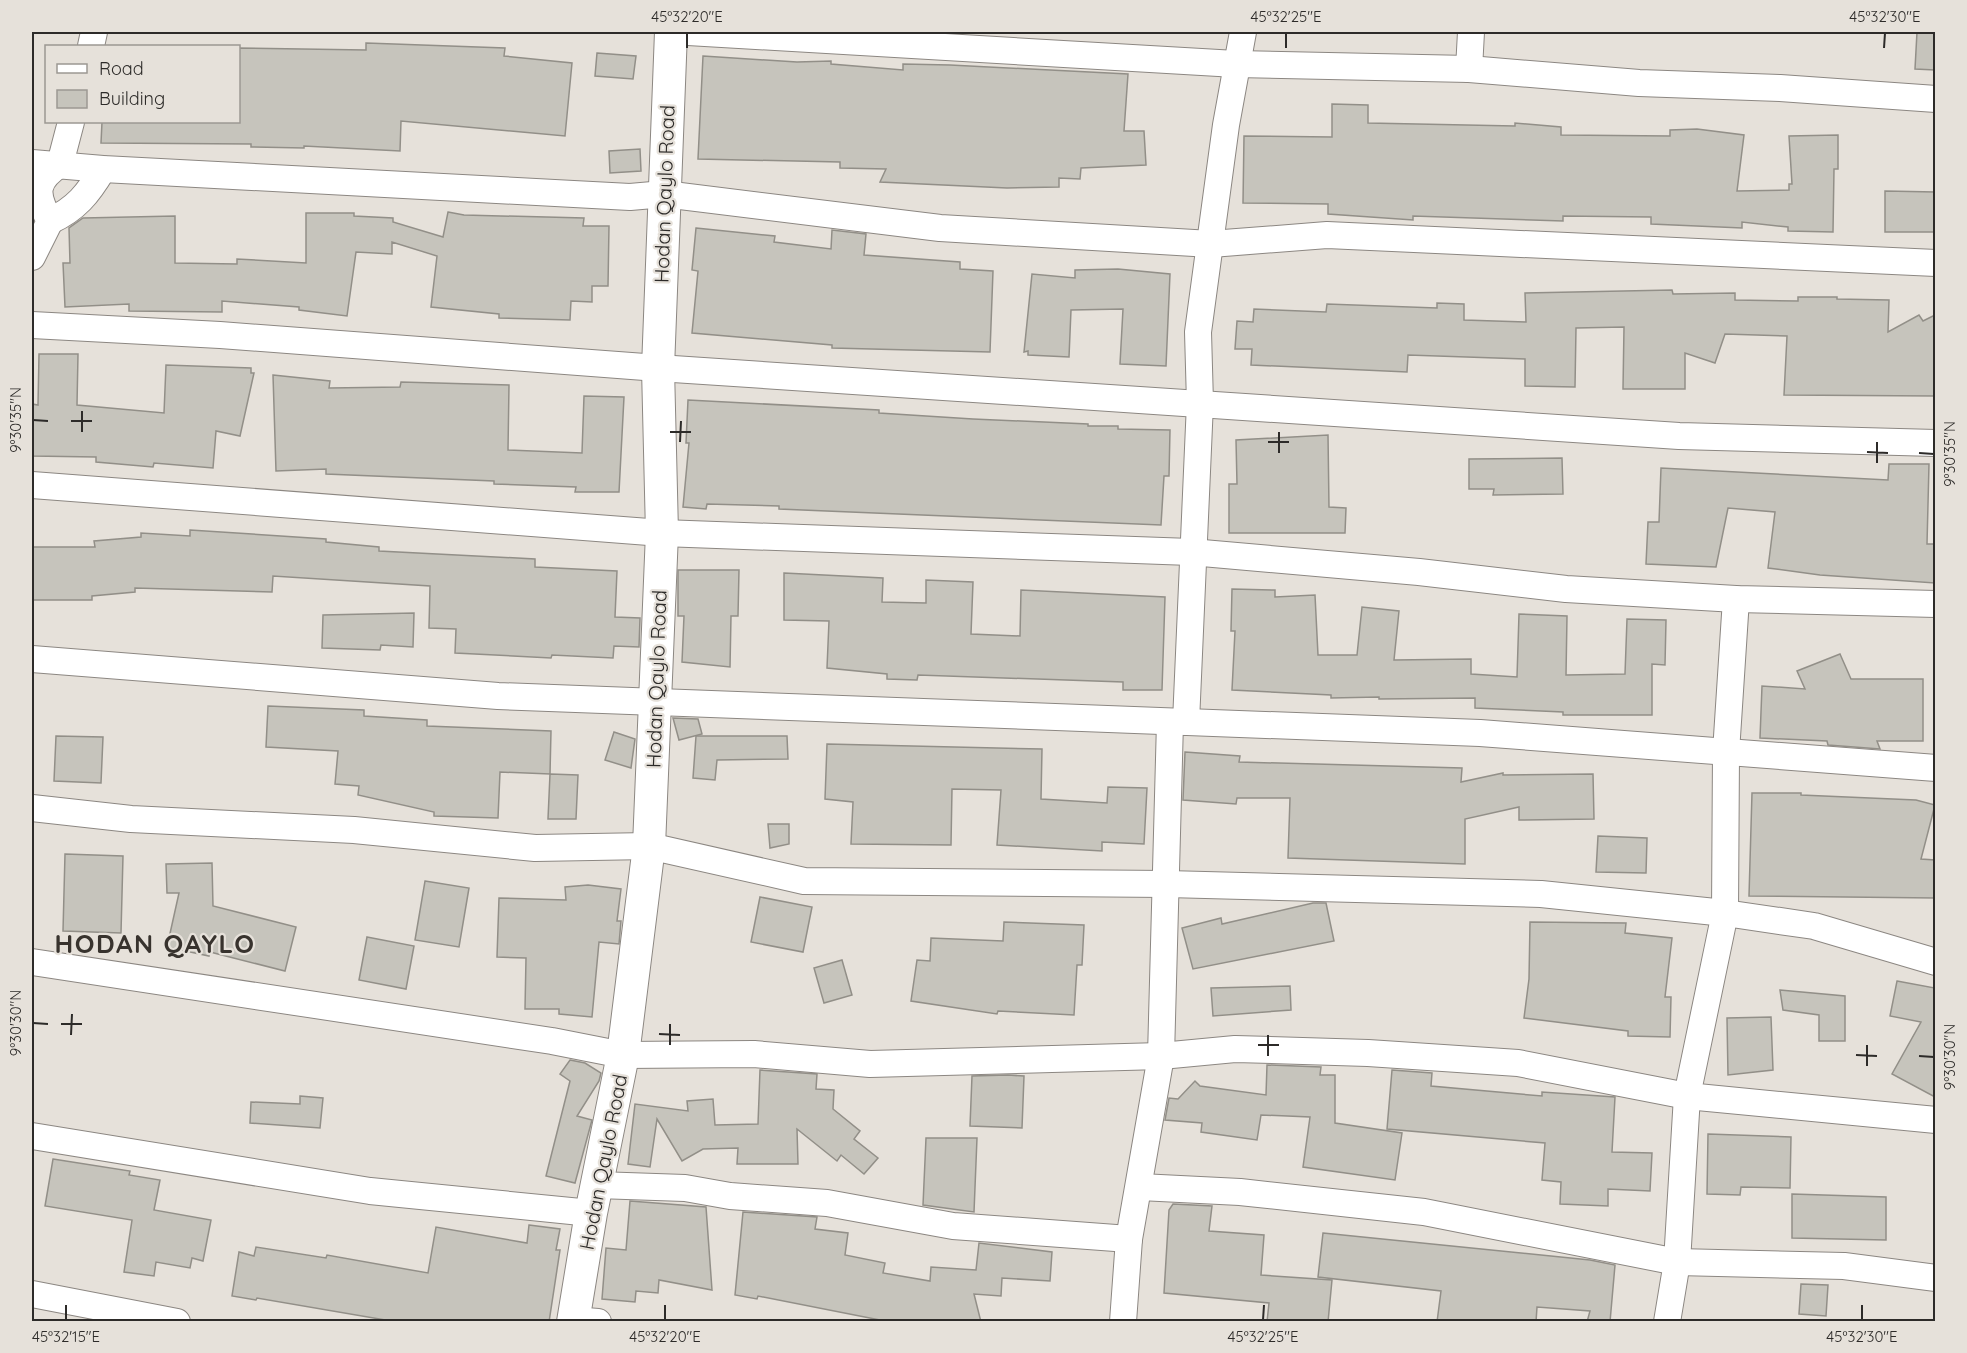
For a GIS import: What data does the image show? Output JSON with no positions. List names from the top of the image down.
{
  "streets": {
    "street": ["Hodan Qaylo Road"]
  },
  "districts": ["HODAN QAYLO"],
  "legend": ["Road", "Building"],
  "coordinates": [
    "45°32'20\"E",
    "45°32'25\"E",
    "45°32'30\"E",
    "9°30'35\"N",
    "9°30'30\"N",
    "45°32'15\"E"
  ]
}
